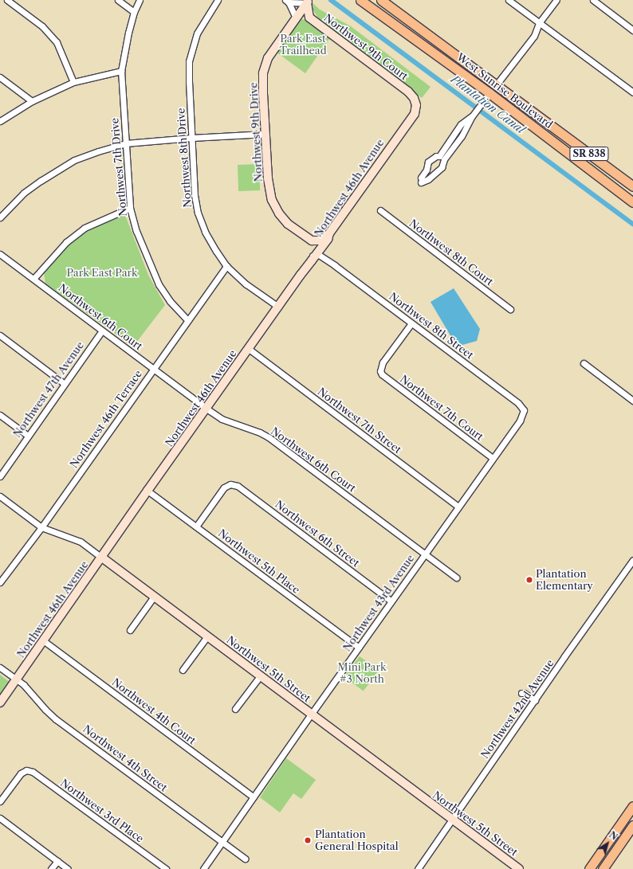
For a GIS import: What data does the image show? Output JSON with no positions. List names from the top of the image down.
{
  "streets": {
    "main road": ["West Sunrise Boulevard", "SR 838"],
    "street": [
      "Northwest 9th Court",
      "Northwest 9th Drive",
      "Northwest 8th Drive",
      "Northwest 7th Drive",
      "Northwest 46th Avenue",
      "Northwest 8th Court",
      "Northwest 6th Court",
      "Northwest 8th Street",
      "Northwest 47th Avenue",
      "Northwest 7th Court",
      "Northwest 46th Terrace",
      "Northwest 7th Street",
      "Northwest 6th Street",
      "Northwest 5th Place",
      "Northwest 43rd Avenue",
      "Northwest 5th Street",
      "Northwest 42nd Avenue",
      "Northwest 4th Court",
      "Northwest 4th Street",
      "Northwest 3rd Place"
    ]
  },
  "crossings": [
    ["Northwest 9th Court", "Northwest 9th Drive"],
    ["Northwest 9th Court", "Northwest 46th Avenue"],
    ["Northwest 8th Drive", "Northwest 46th Avenue"],
    ["Northwest 8th Drive", "Northwest 46th Terrace"],
    ["Northwest 7th Drive", "Northwest 46th Terrace"],
    ["Northwest 46th Avenue", "Northwest 6th Court"],
    ["Northwest 46th Avenue", "Northwest 8th Street"],
    ["Northwest 46th Avenue", "Northwest 7th Street"],
    ["Northwest 46th Avenue", "Northwest 5th Place"],
    ["Northwest 46th Avenue", "Northwest 5th Street"],
    ["Northwest 46th Avenue", "Northwest 4th Court"],
    ["Northwest 46th Avenue", "Northwest 4th Street"],
    ["Northwest 6th Court", "Northwest 47th Avenue"],
    ["Northwest 6th Court", "Northwest 46th Terrace"],
    ["Northwest 6th Court", "Northwest 43rd Avenue"],
    ["Northwest 8th Street", "Northwest 7th Court"],
    ["Northwest 8th Street", "Northwest 43rd Avenue"],
    ["Northwest 7th Court", "Northwest 43rd Avenue"],
    ["Northwest 46th Terrace", "Northwest 5th Street"],
    ["Northwest 7th Street", "Northwest 43rd Avenue"],
    ["Northwest 6th Street", "Northwest 5th Place"],
    ["Northwest 6th Street", "Northwest 43rd Avenue"],
    ["Northwest 5th Place", "Northwest 43rd Avenue"],
    ["Northwest 43rd Avenue", "Northwest 5th Street"],
    ["Northwest 43rd Avenue", "Northwest 4th Court"],
    ["Northwest 43rd Avenue", "Northwest 4th Street"],
    ["Northwest 5th Street", "Northwest 42nd Avenue"]
  ],
  "water": ["Plantation Canal"],
  "parks": ["Park East Trailhead", "Park East Park", "Mini Park #3 North"],
  "places": ["Plantation Elementary", "Plantation General Hospital"],
  "north": "top right"
}
